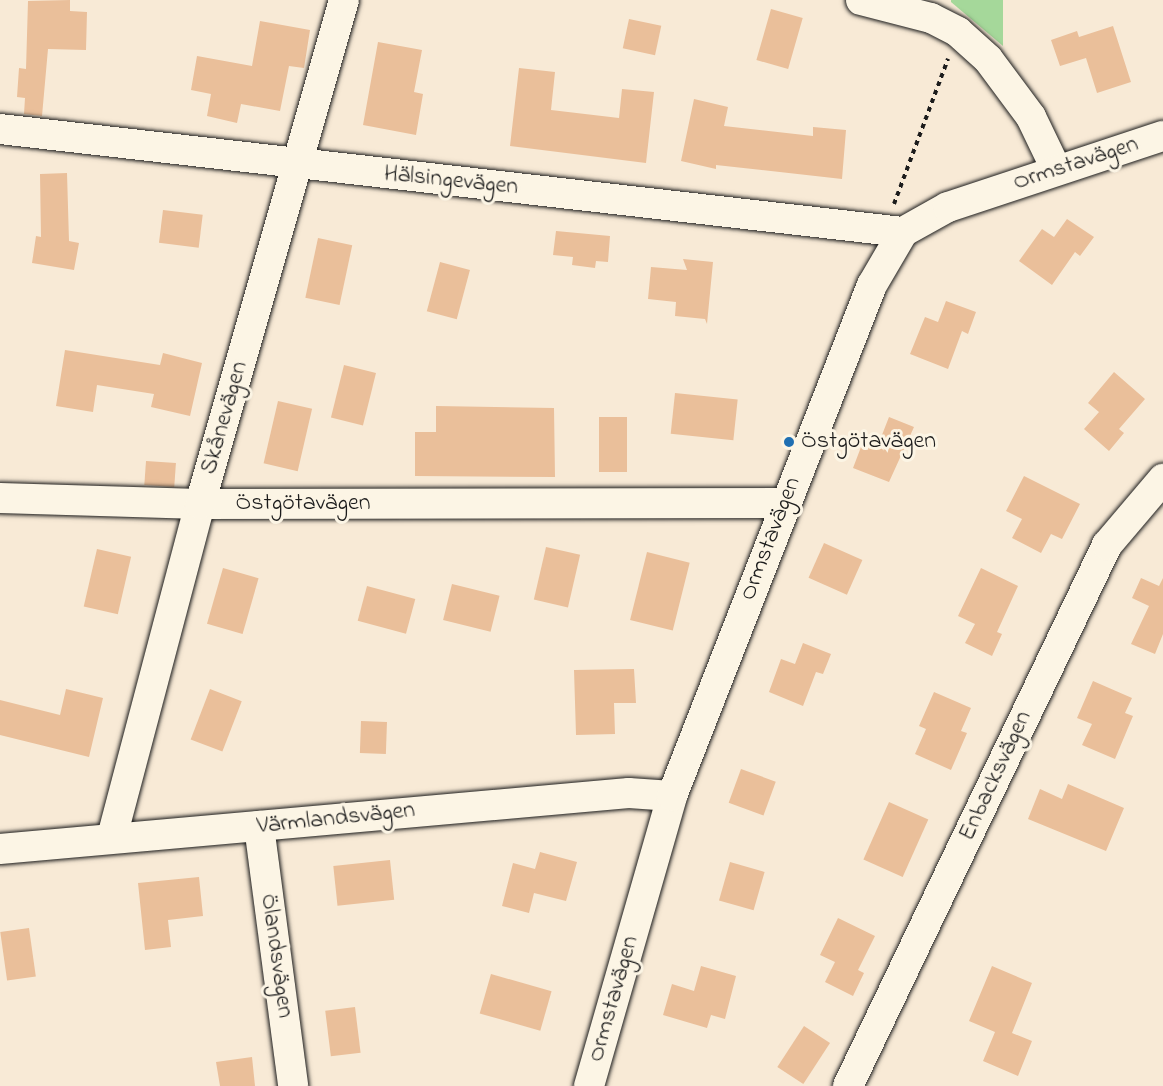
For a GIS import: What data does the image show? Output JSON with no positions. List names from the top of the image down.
{
  "streets": {
    "street": [
      "Ormstavägen",
      "Hälsingevägen",
      "Skånevägen",
      "Östgötavägen",
      "Enbacksvägen",
      "Värmlandsvägen",
      "Ölandsvägen"
    ]
  },
  "crossings": [
    ["Ormstavägen", "Hälsingevägen"],
    ["Ormstavägen", "Östgötavägen"],
    ["Ormstavägen", "Värmlandsvägen"],
    ["Hälsingevägen", "Skånevägen"],
    ["Skånevägen", "Östgötavägen"],
    ["Skånevägen", "Värmlandsvägen"],
    ["Värmlandsvägen", "Ölandsvägen"]
  ],
  "places": ["Östgötavägen"]
}
